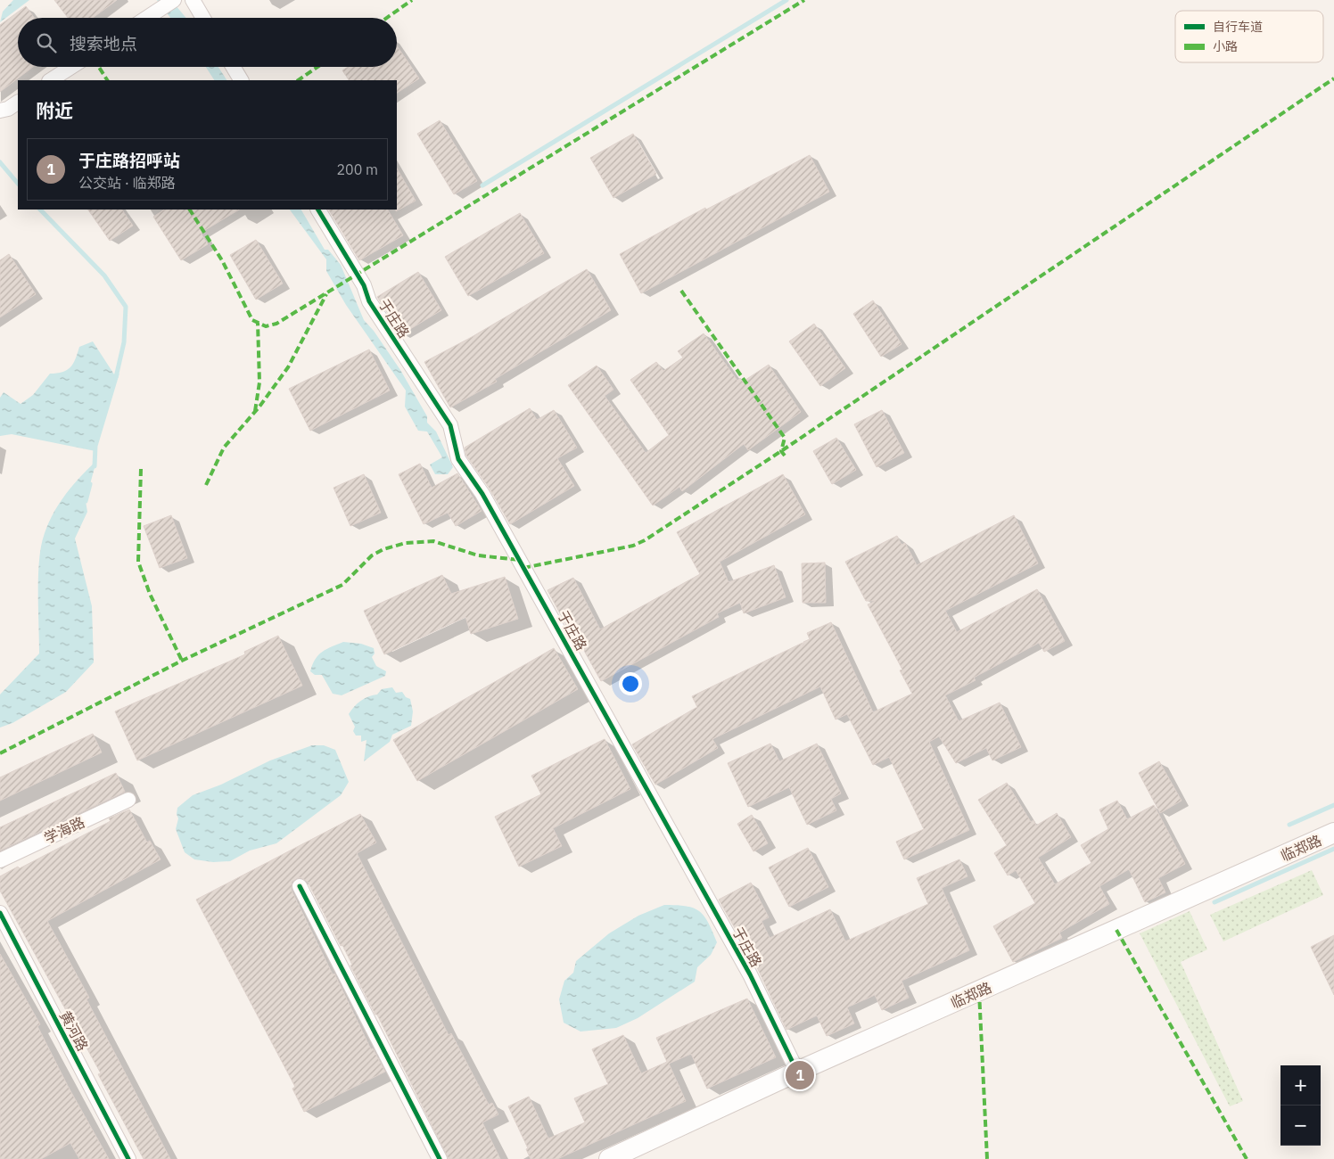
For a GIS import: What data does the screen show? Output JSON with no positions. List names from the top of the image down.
{
  "streets": {
    "main road": ["临郑路"],
    "street": ["于庄路", "学海路", "黄河路"]
  },
  "crossings": [
    ["于庄路", "临郑路"]
  ],
  "legend": ["自行车道", "小路"],
  "page": {
    "search": "搜索地点",
    "heading": "附近",
    "list": [
      {
        "mark": "1",
        "name": "于庄路招呼站",
        "note": "公交站 · 临郑路",
        "value": "200 m"
      }
    ],
    "pins": "1",
    "map_buttons": ["+", "−"]
  }
}
